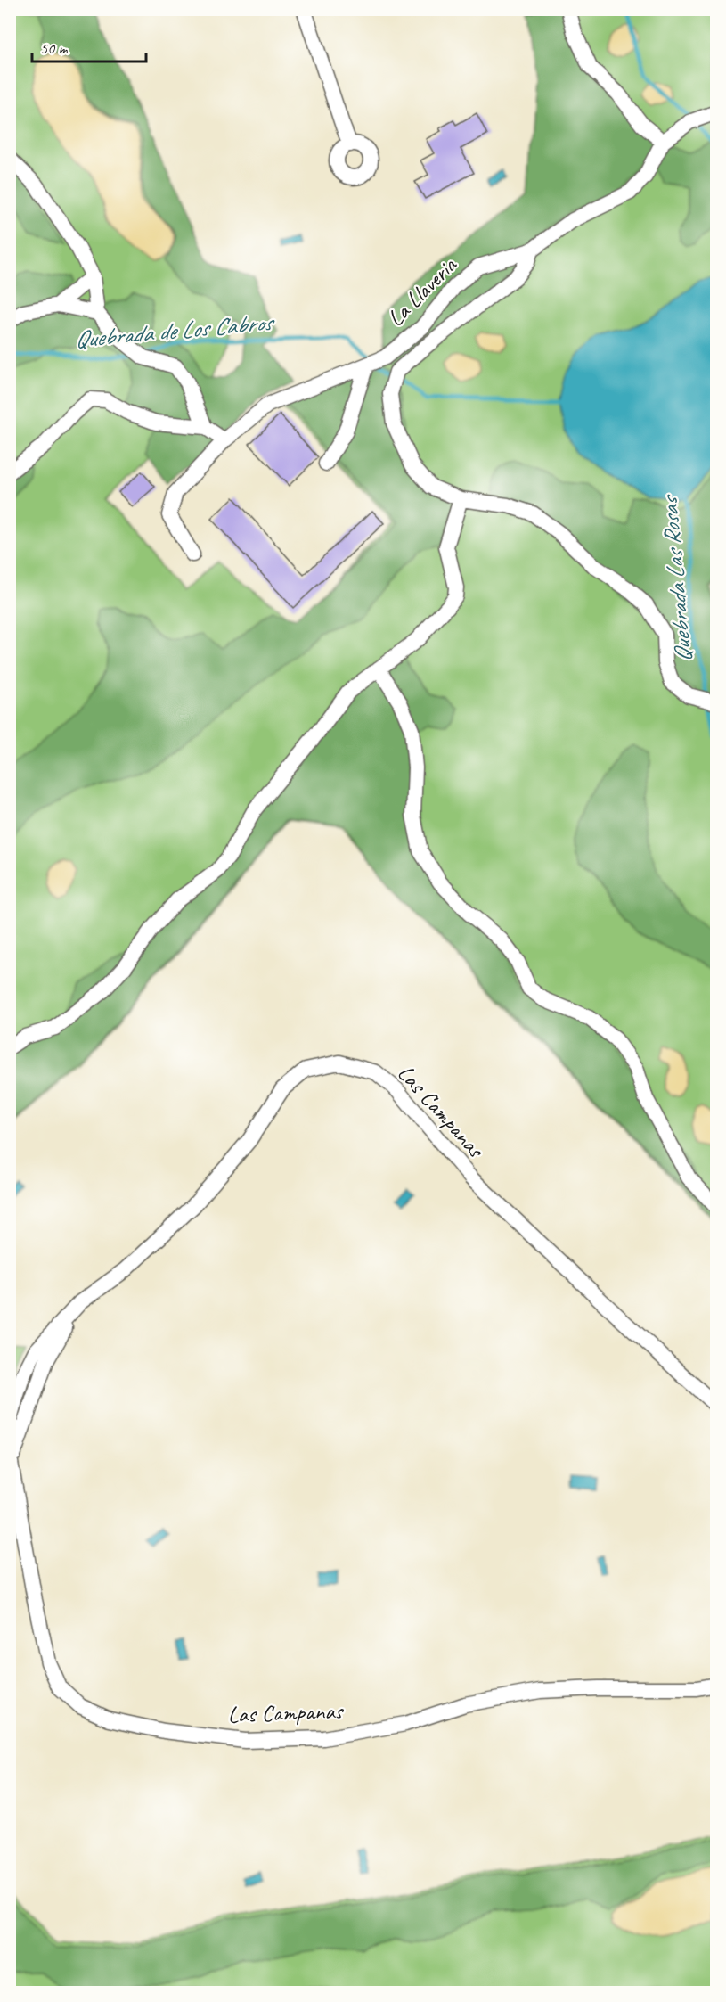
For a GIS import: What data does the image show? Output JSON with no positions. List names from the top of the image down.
{
  "streets": {
    "street": ["La Llaveria", "Las Campanas"]
  },
  "water": ["Quebrada de Los Cabros", "Quebrada Las Rosas"],
  "scale_bar": "50 m"
}
